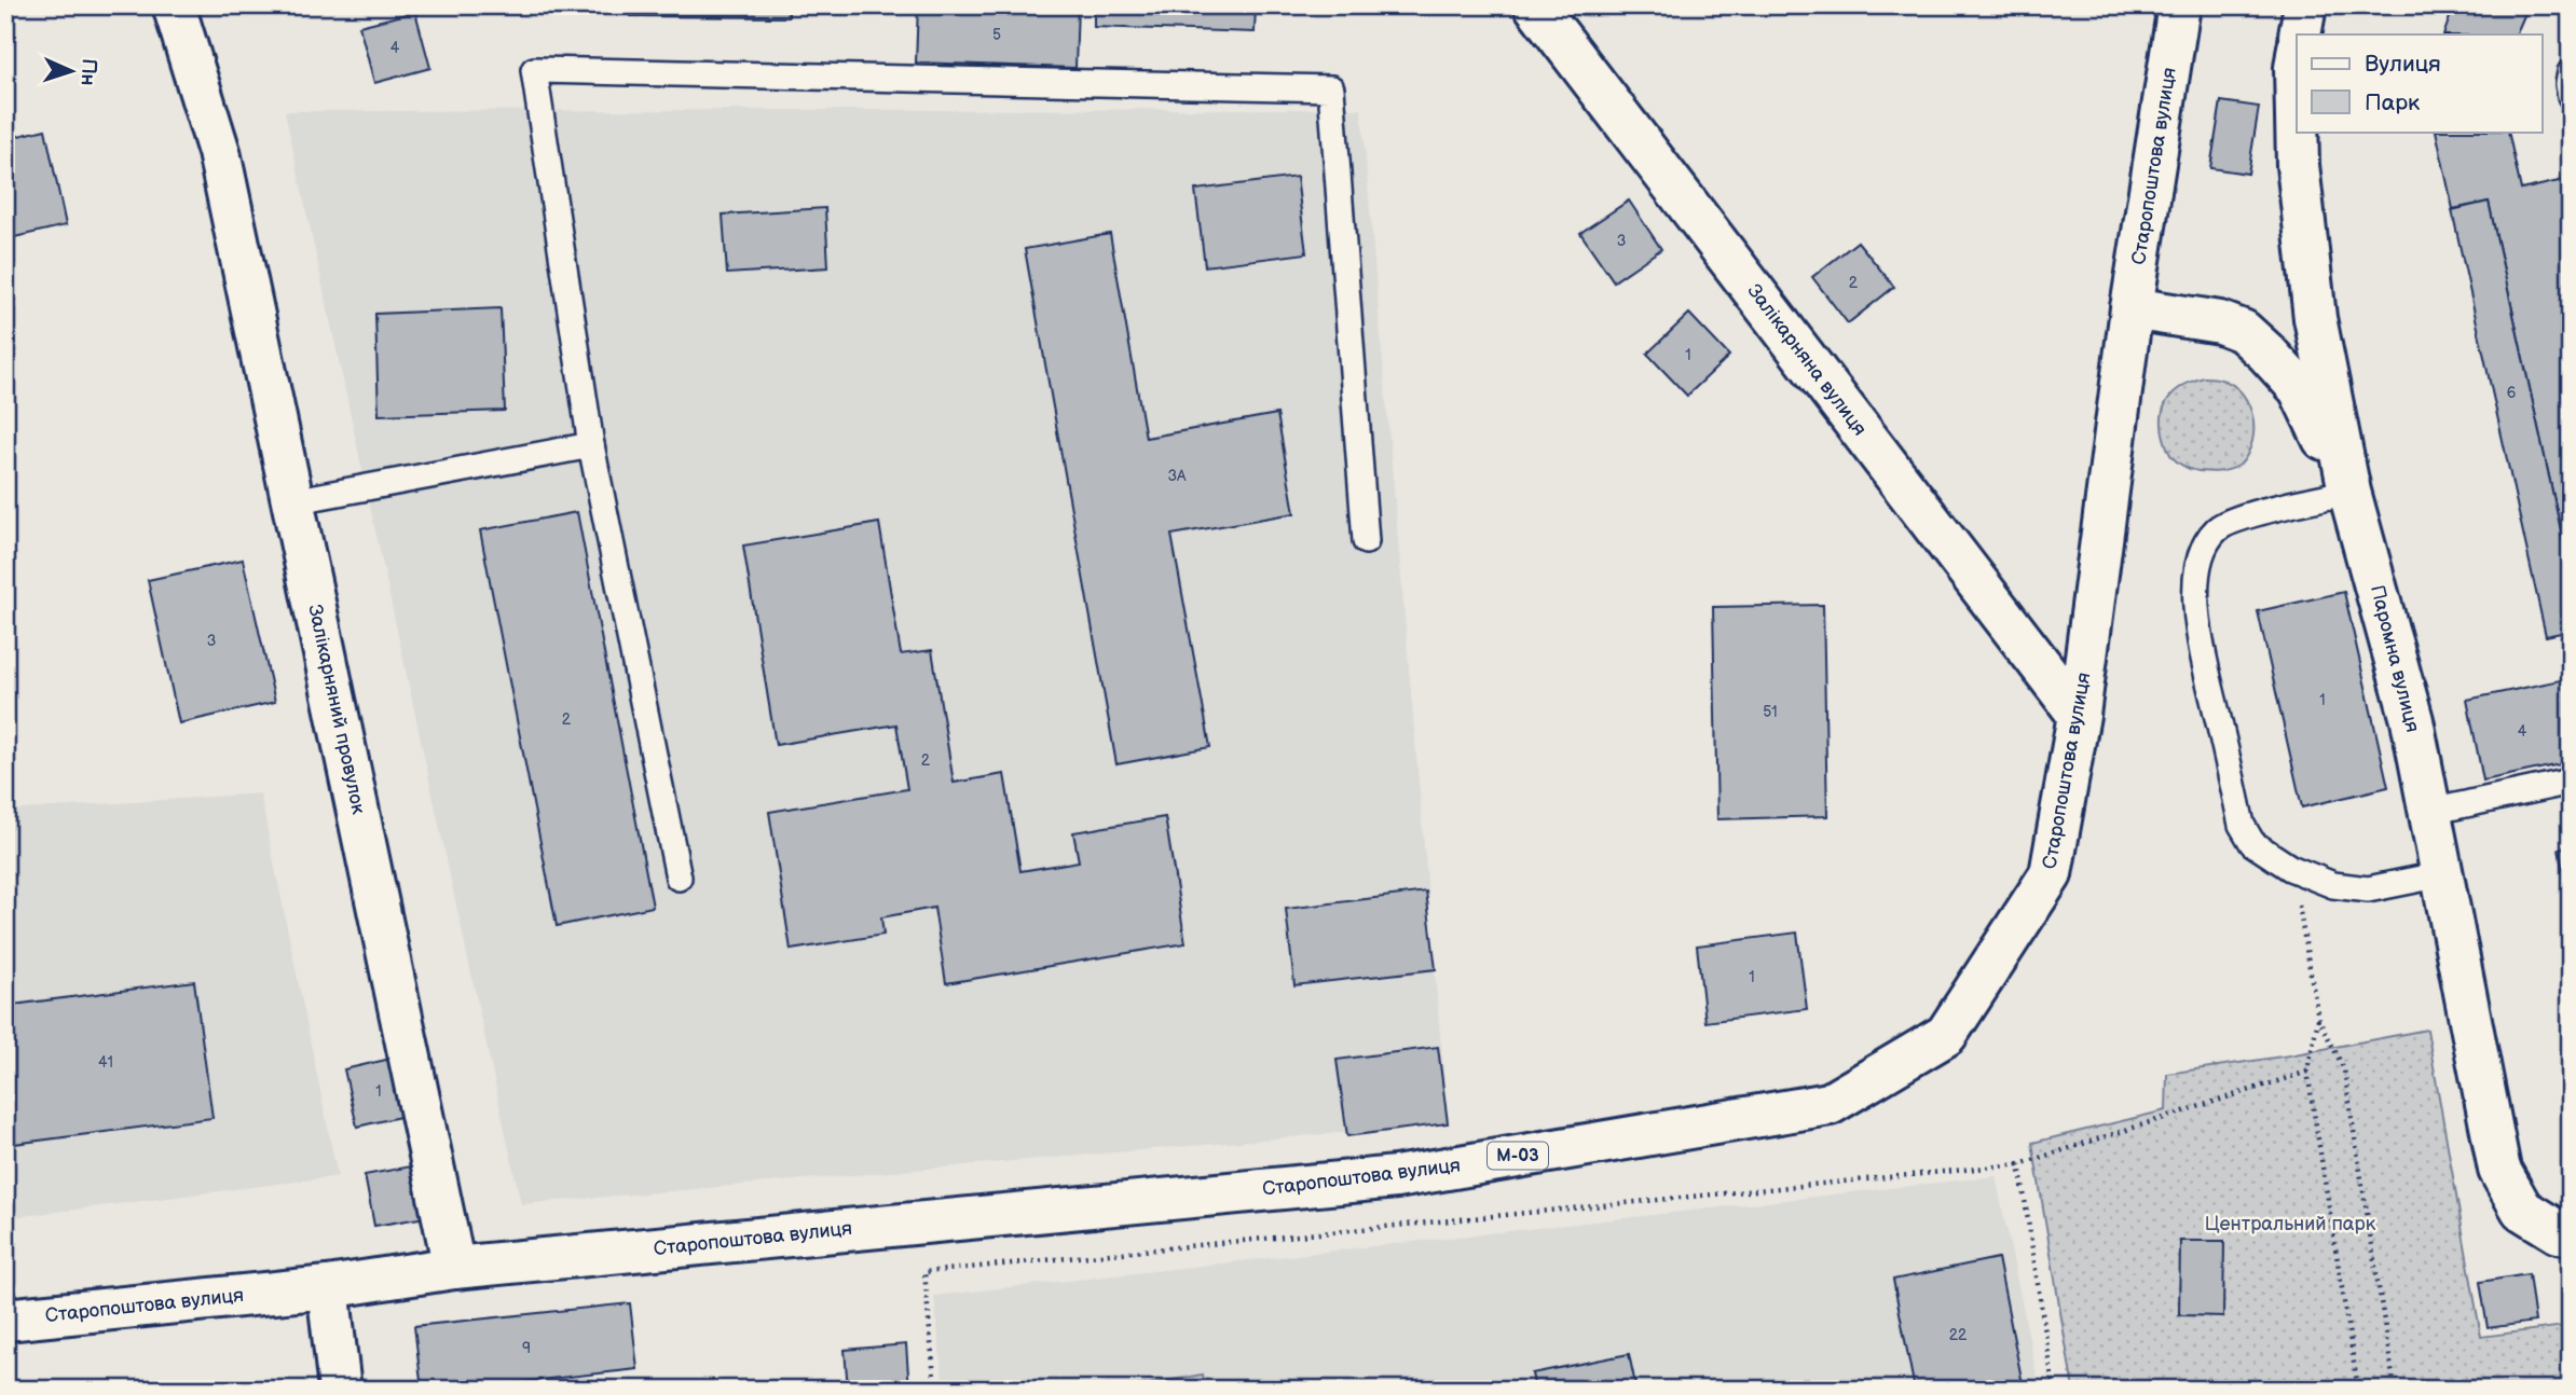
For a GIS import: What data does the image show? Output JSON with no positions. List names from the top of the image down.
{
  "streets": {
    "main road": [
      "Старопоштова вулиця",
      "Залікарняна вулиця",
      "Паромна вулиця",
      "Залікарняний провулок",
      "М-03"
    ]
  },
  "crossings": [
    ["Старопоштова вулиця", "Залікарняна вулиця"],
    ["Старопоштова вулиця", "Залікарняний провулок"]
  ],
  "parks": ["Центральний парк"],
  "house_numbers": [
    "5",
    "4",
    "3",
    "2",
    "1",
    "6",
    "3А",
    "3",
    "1",
    "51",
    "2",
    "4",
    "2",
    "1",
    "41",
    "1",
    "22",
    "9"
  ],
  "legend": ["Вулиця", "Парк"],
  "north": "right"
}
